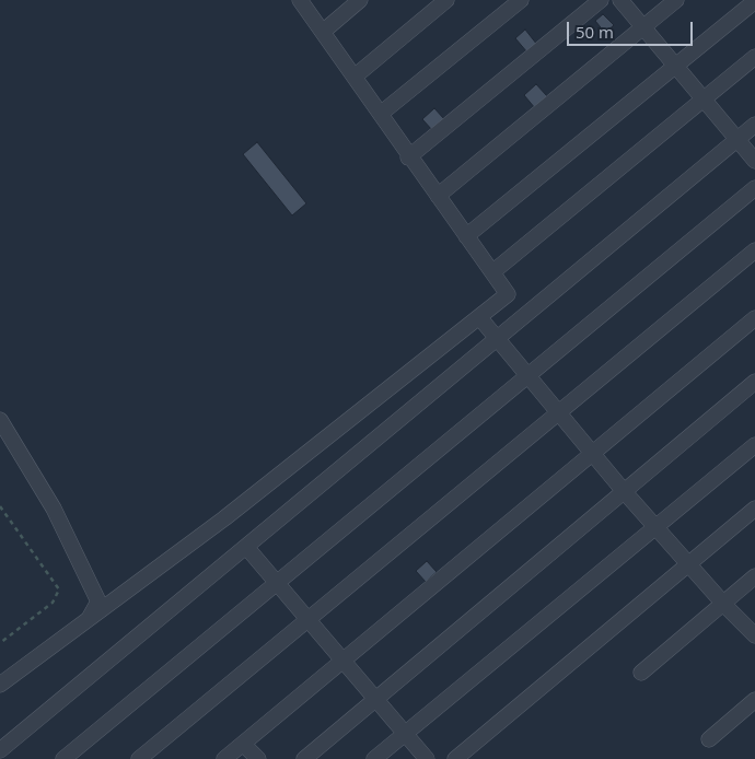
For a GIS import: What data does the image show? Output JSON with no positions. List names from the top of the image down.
{
  "scale_bar": "50 m"
}
